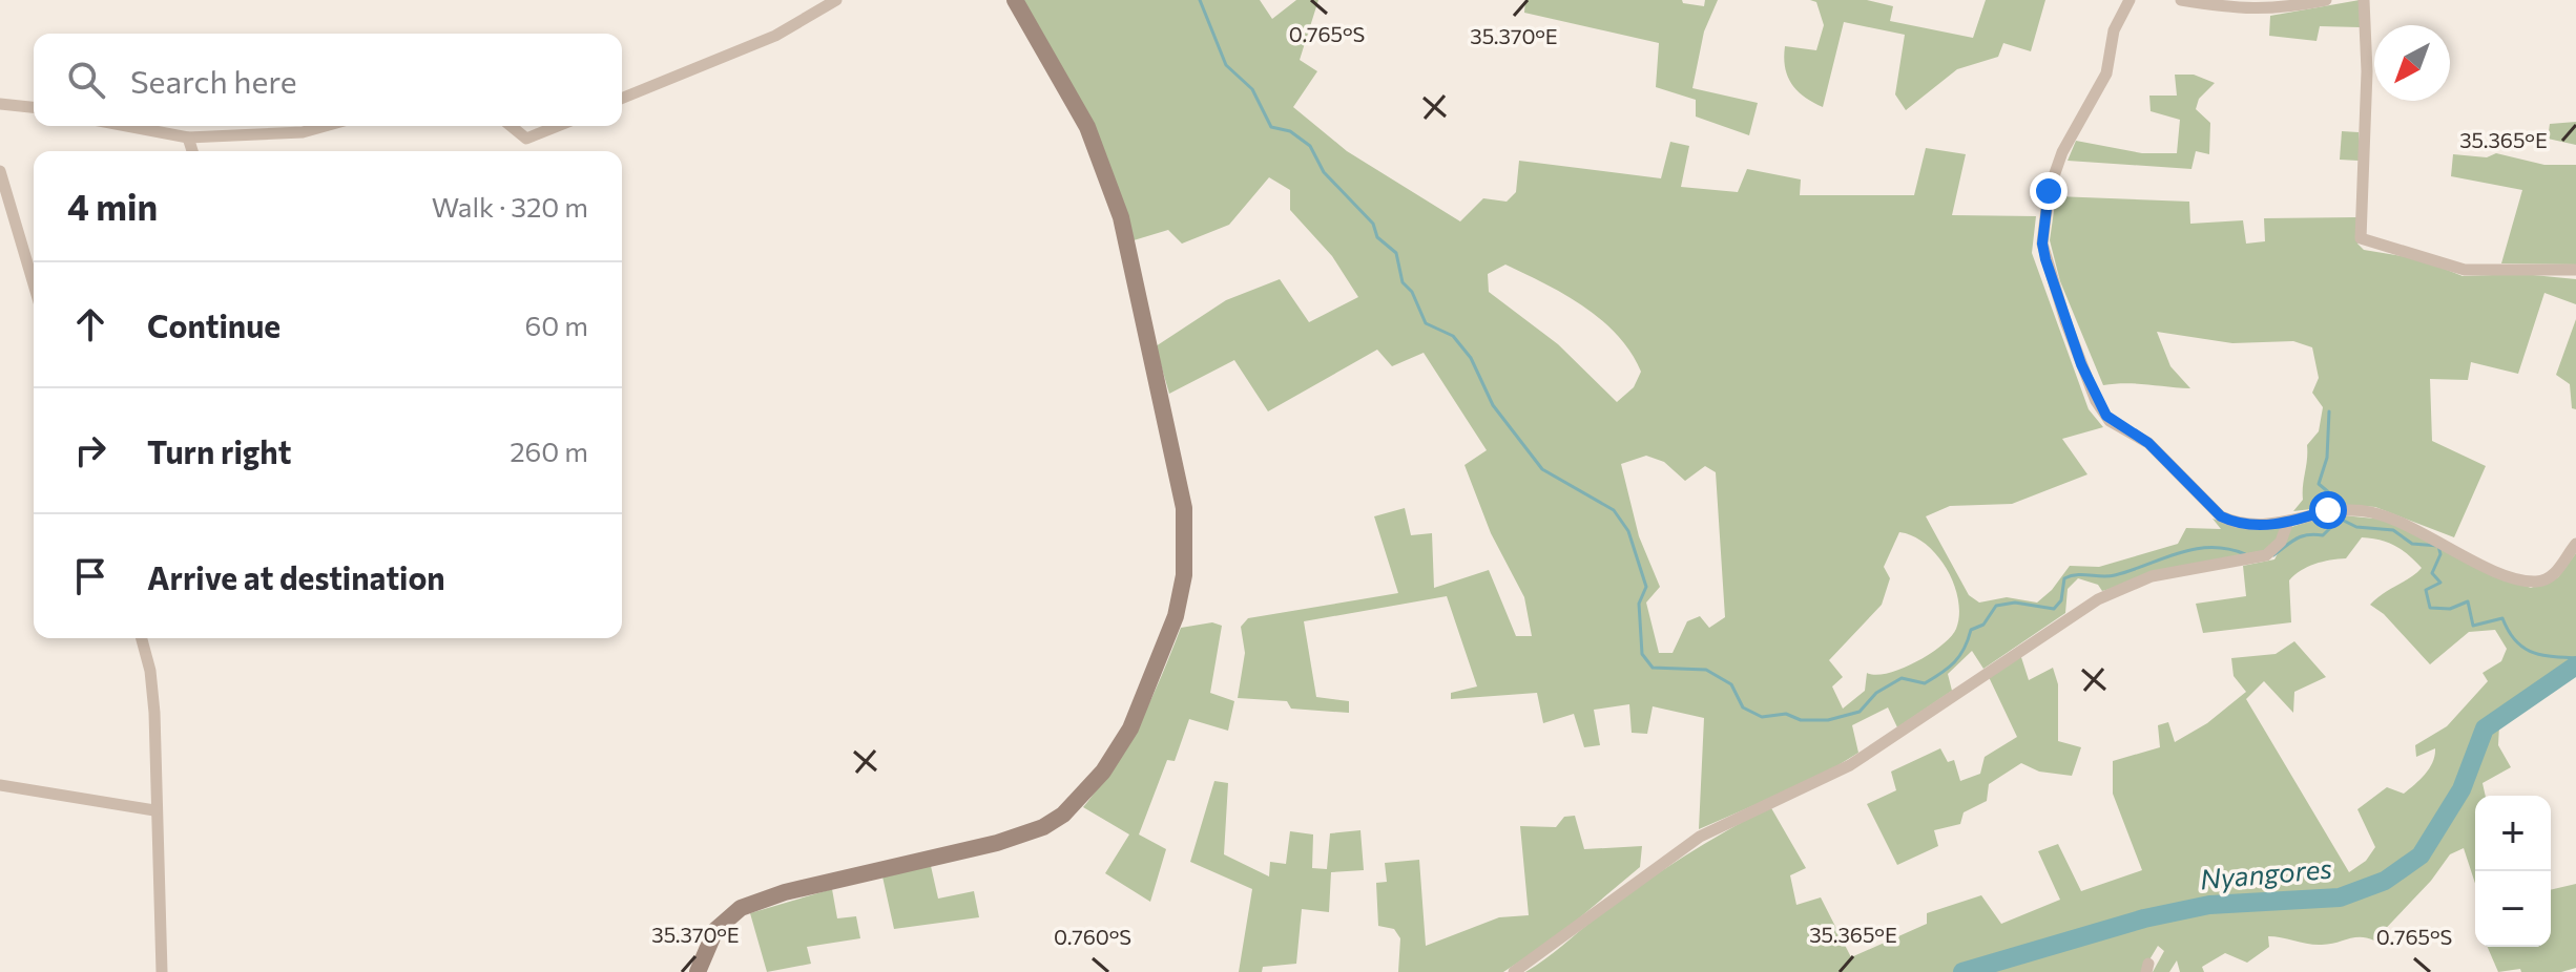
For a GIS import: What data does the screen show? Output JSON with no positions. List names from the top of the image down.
{
  "water": ["Nyangores"],
  "north": "bottom left",
  "page": {
    "search": "Search here",
    "heading": ["4 min", "Walk · 320 m"],
    "list": [
      ["Continue", "60 m"],
      ["Turn right", "260 m"],
      "Arrive at destination"
    ],
    "map_buttons": ["+", "−"]
  },
  "coordinates": [
    "0.765°S",
    "35.370°E",
    "35.365°E",
    "0.760°S"
  ]
}
